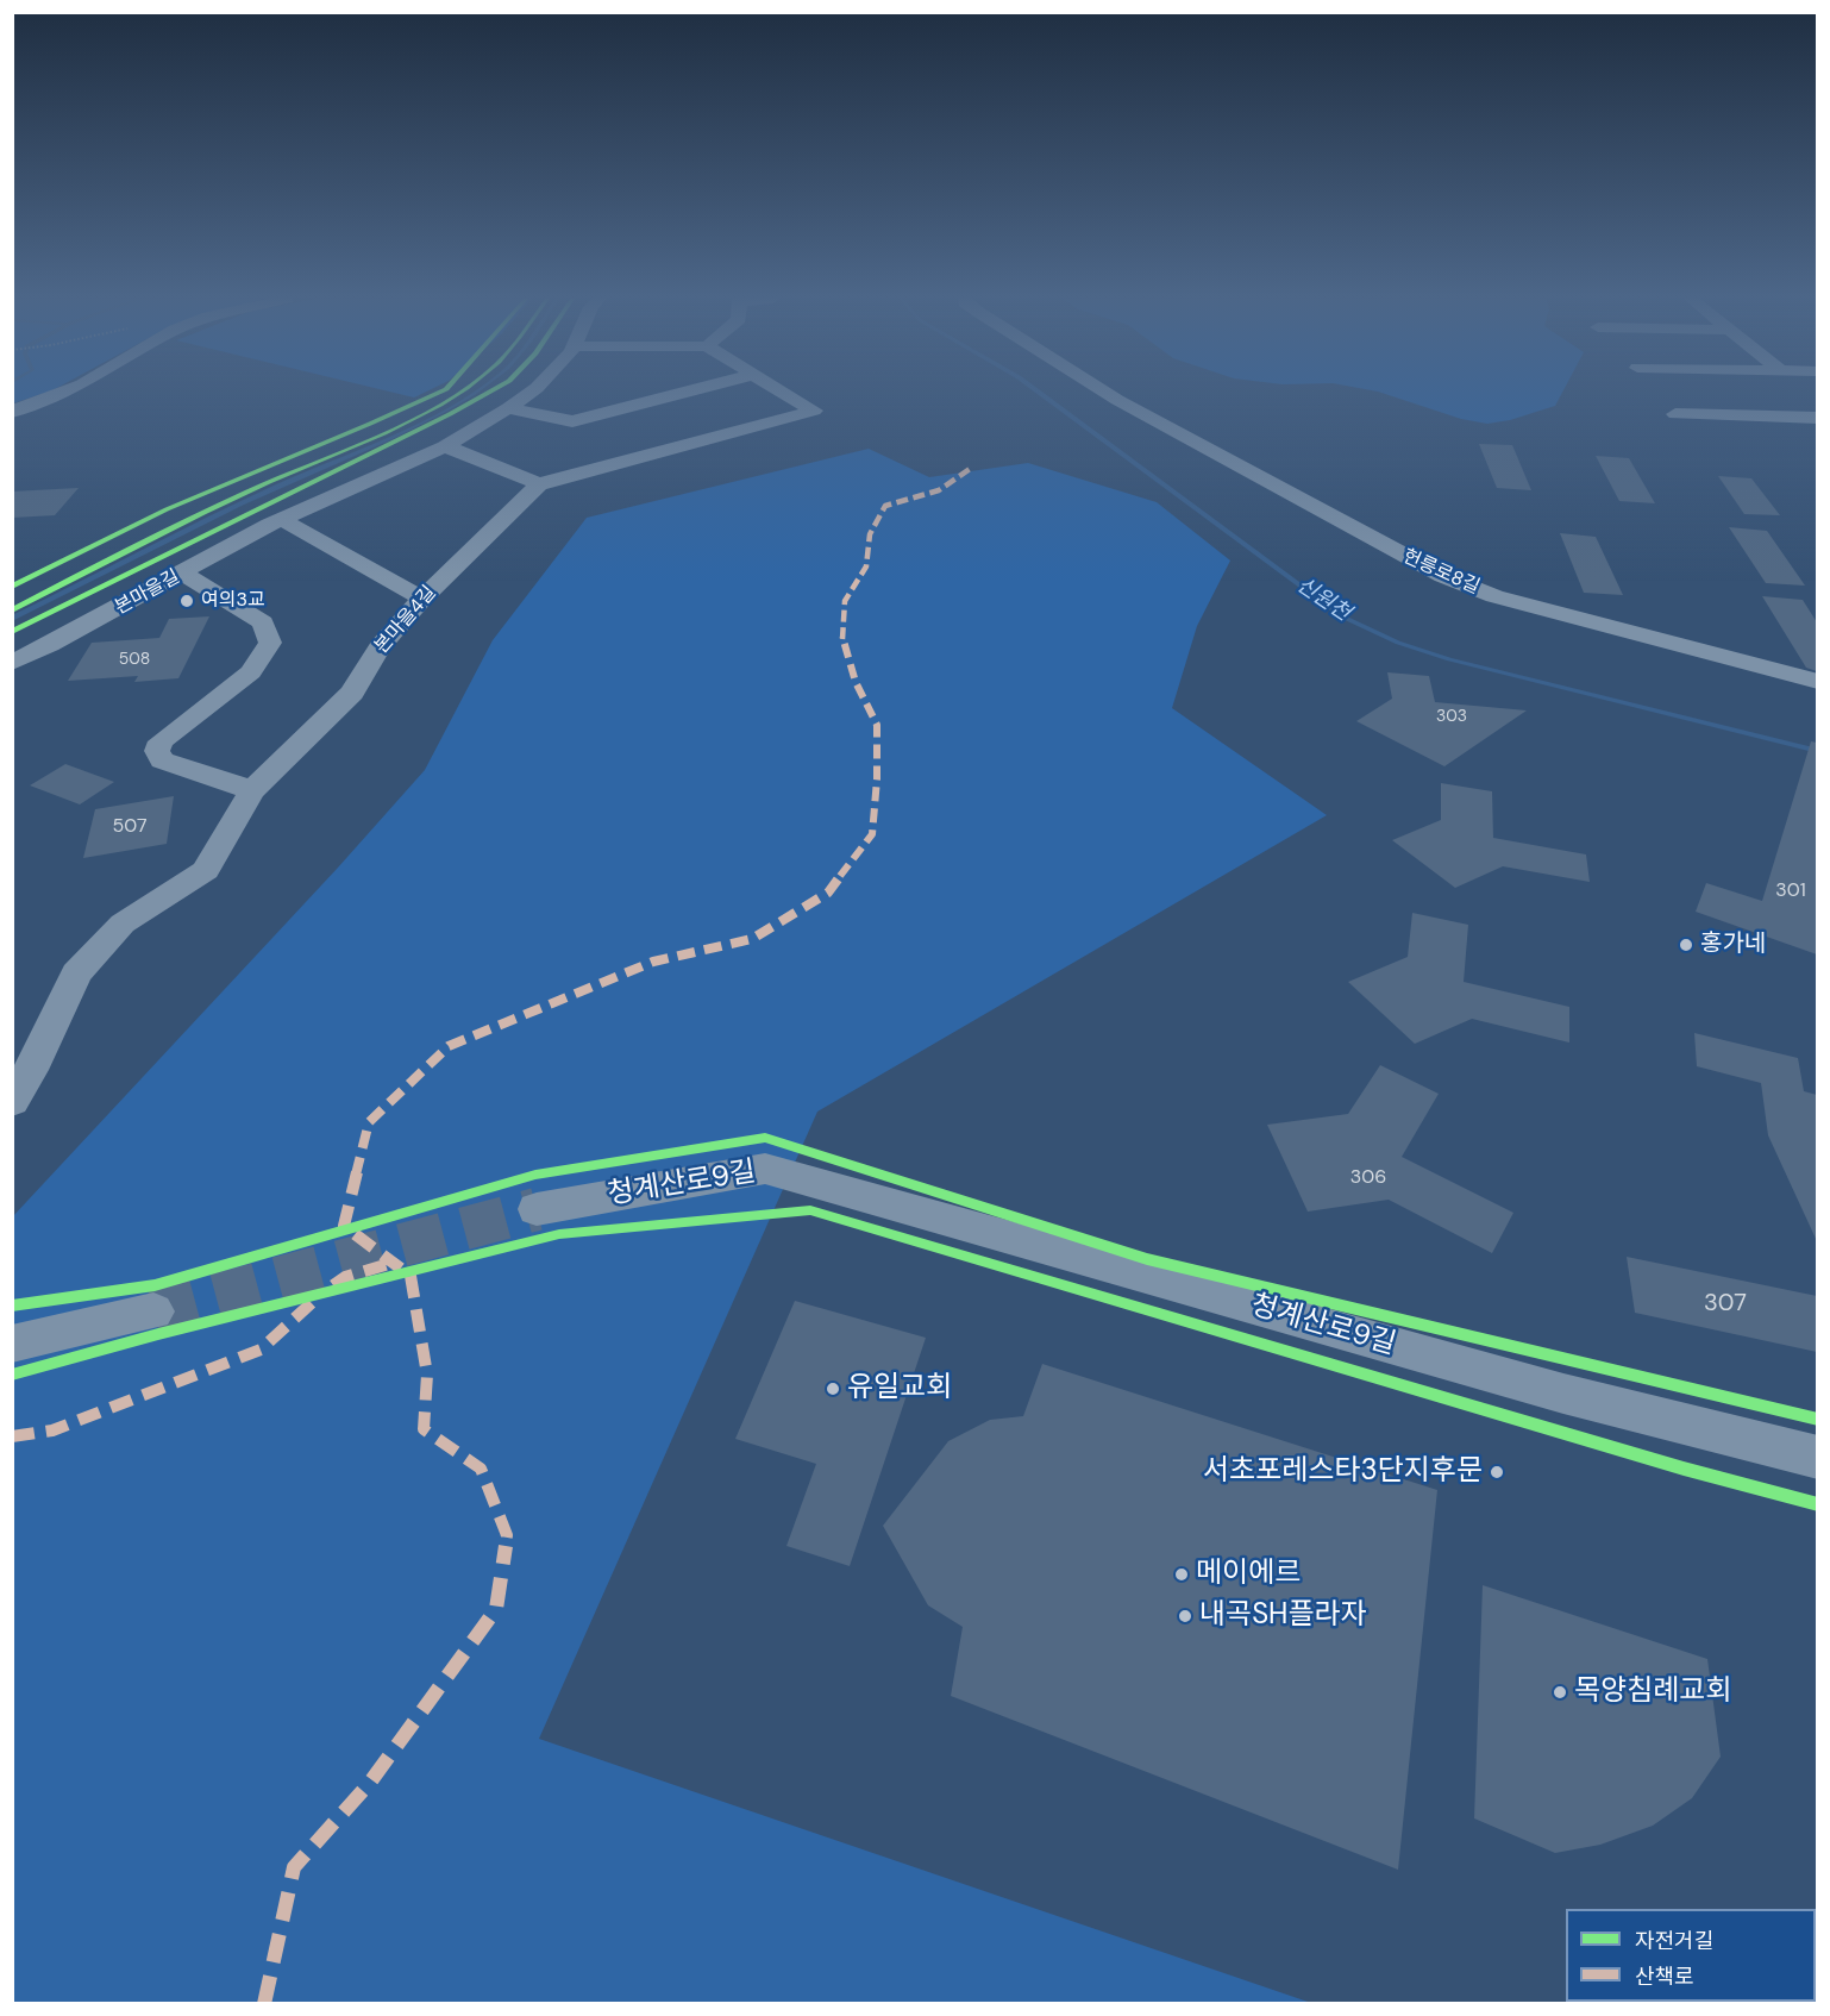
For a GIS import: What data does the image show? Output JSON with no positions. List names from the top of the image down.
{
  "streets": {
    "street": [
      "헌릉로8길",
      "본마을길",
      "본마을4길",
      "청계산로9길"
    ]
  },
  "water": ["신원천"],
  "places": [
    "여의3교",
    "홍가네",
    "유일교회",
    "서초포레스타3단지후문",
    "메이에르",
    "내곡SH플라자",
    "목양침례교회"
  ],
  "house_numbers": [
    "508",
    "303",
    "507",
    "301",
    "306",
    "307"
  ],
  "legend": ["자전거길", "산책로"]
}
